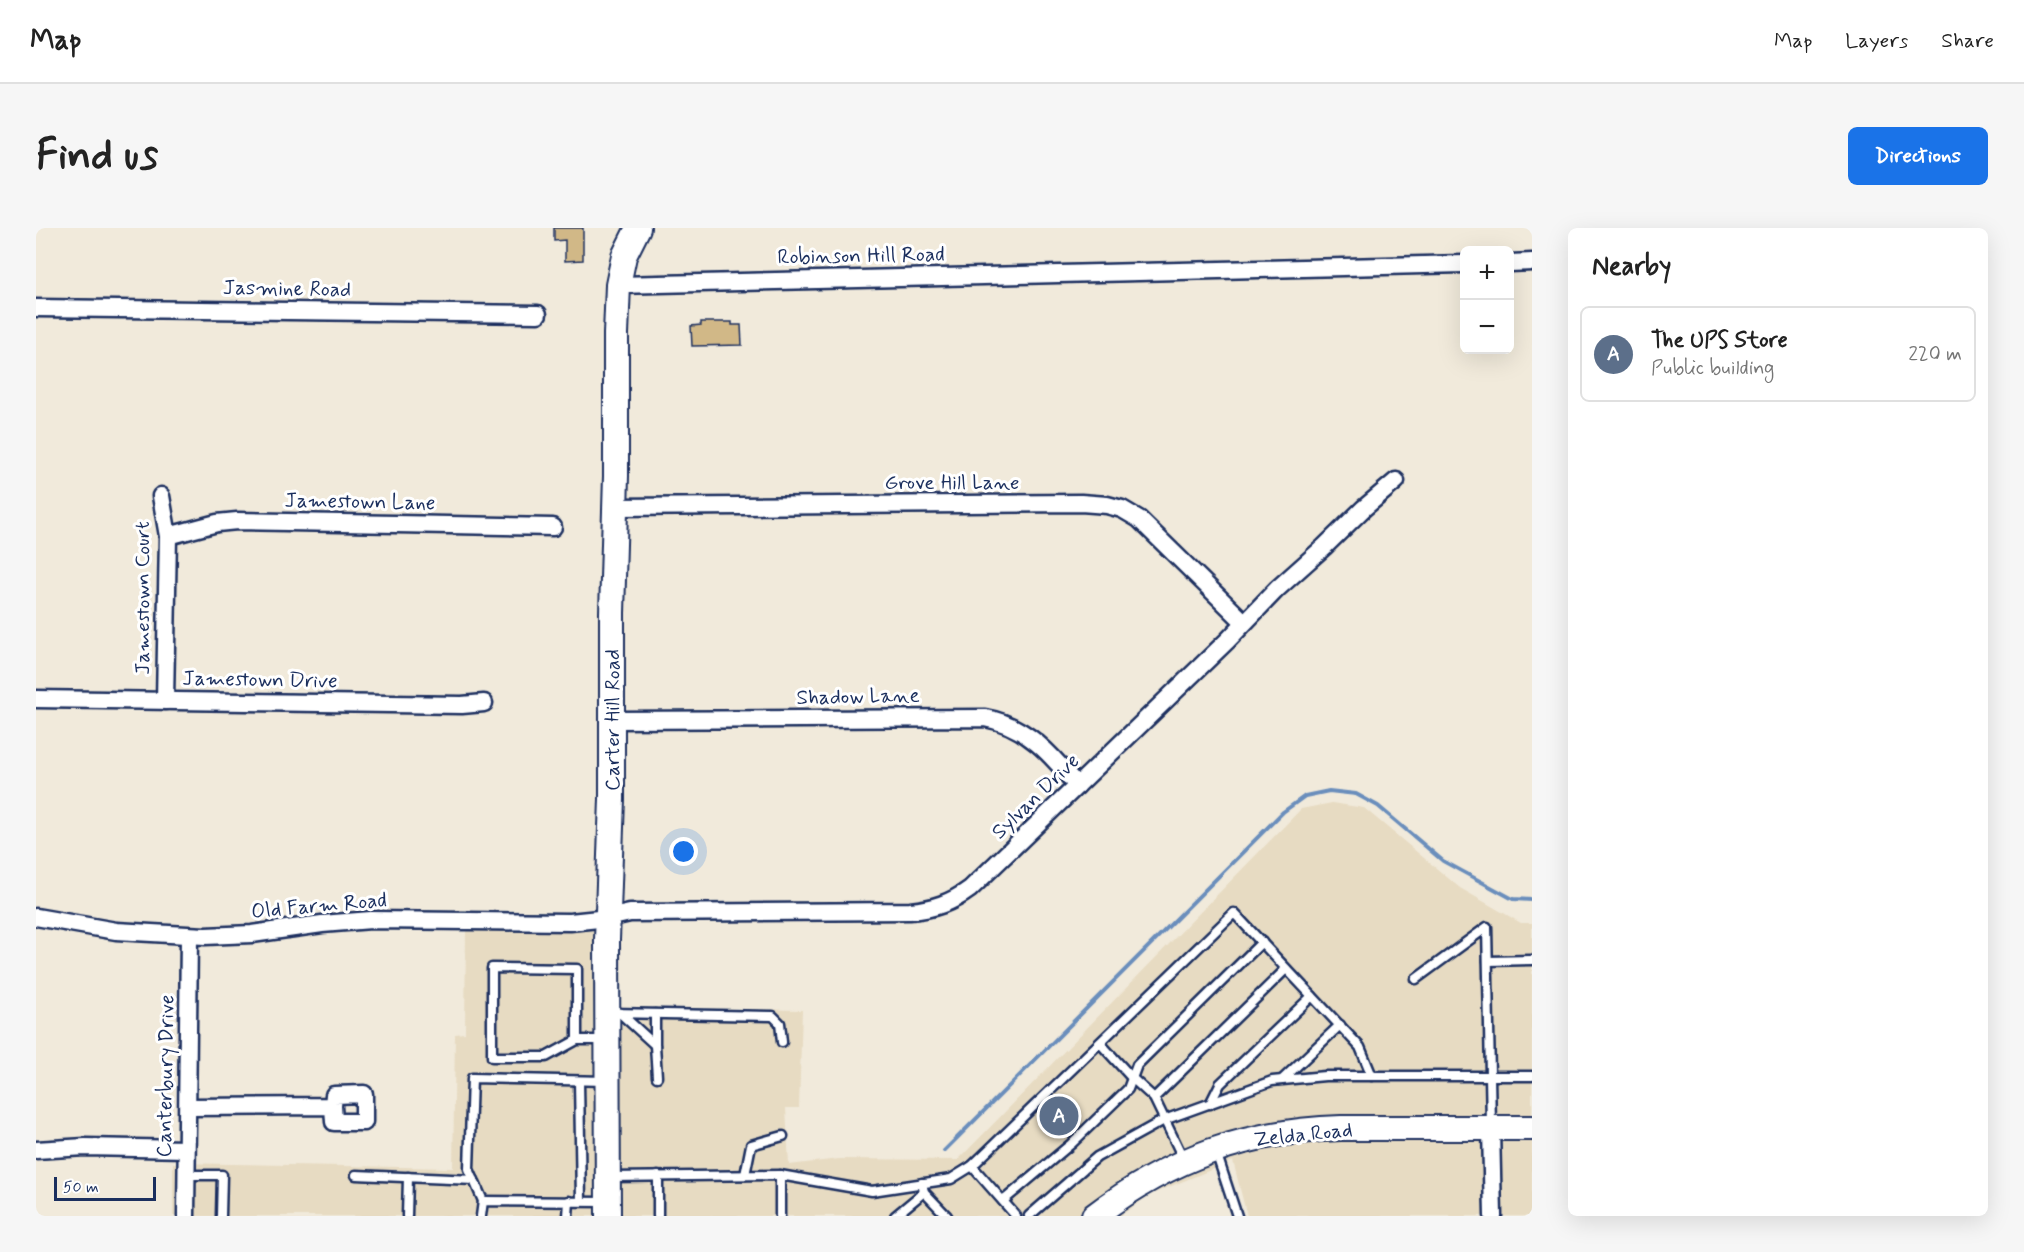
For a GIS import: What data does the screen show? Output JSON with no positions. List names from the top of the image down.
{
  "streets": {
    "main road": ["Carter Hill Road", "Zelda Road"],
    "street": [
      "Robinson Hill Road",
      "Jasmine Road",
      "Grove Hill Lane",
      "Jamestown Lane",
      "Jamestown Court",
      "Jamestown Drive",
      "Shadow Lane",
      "Sylvan Drive",
      "Old Farm Road",
      "Canterbury Drive"
    ]
  },
  "crossings": [
    ["Robinson Hill Road", "Carter Hill Road"],
    ["Grove Hill Lane", "Carter Hill Road"],
    ["Grove Hill Lane", "Sylvan Drive"],
    ["Jamestown Lane", "Jamestown Court"],
    ["Jamestown Court", "Jamestown Drive"],
    ["Shadow Lane", "Carter Hill Road"],
    ["Shadow Lane", "Sylvan Drive"],
    ["Carter Hill Road", "Sylvan Drive"],
    ["Carter Hill Road", "Old Farm Road"],
    ["Sylvan Drive", "Old Farm Road"],
    ["Old Farm Road", "Canterbury Drive"]
  ],
  "scale_bar": "50 m",
  "page": {
    "header": "Map",
    "nav": ["Map", "Layers", "Share"],
    "buttons": "Directions",
    "title": "Find us",
    "heading": "Nearby",
    "map_buttons": ["+", "−"],
    "list": [
      {
        "mark": "A",
        "name": "The UPS Store",
        "note": "Public building",
        "value": "220 m"
      }
    ],
    "pins": "A",
    "scale": "50 m"
  }
}
